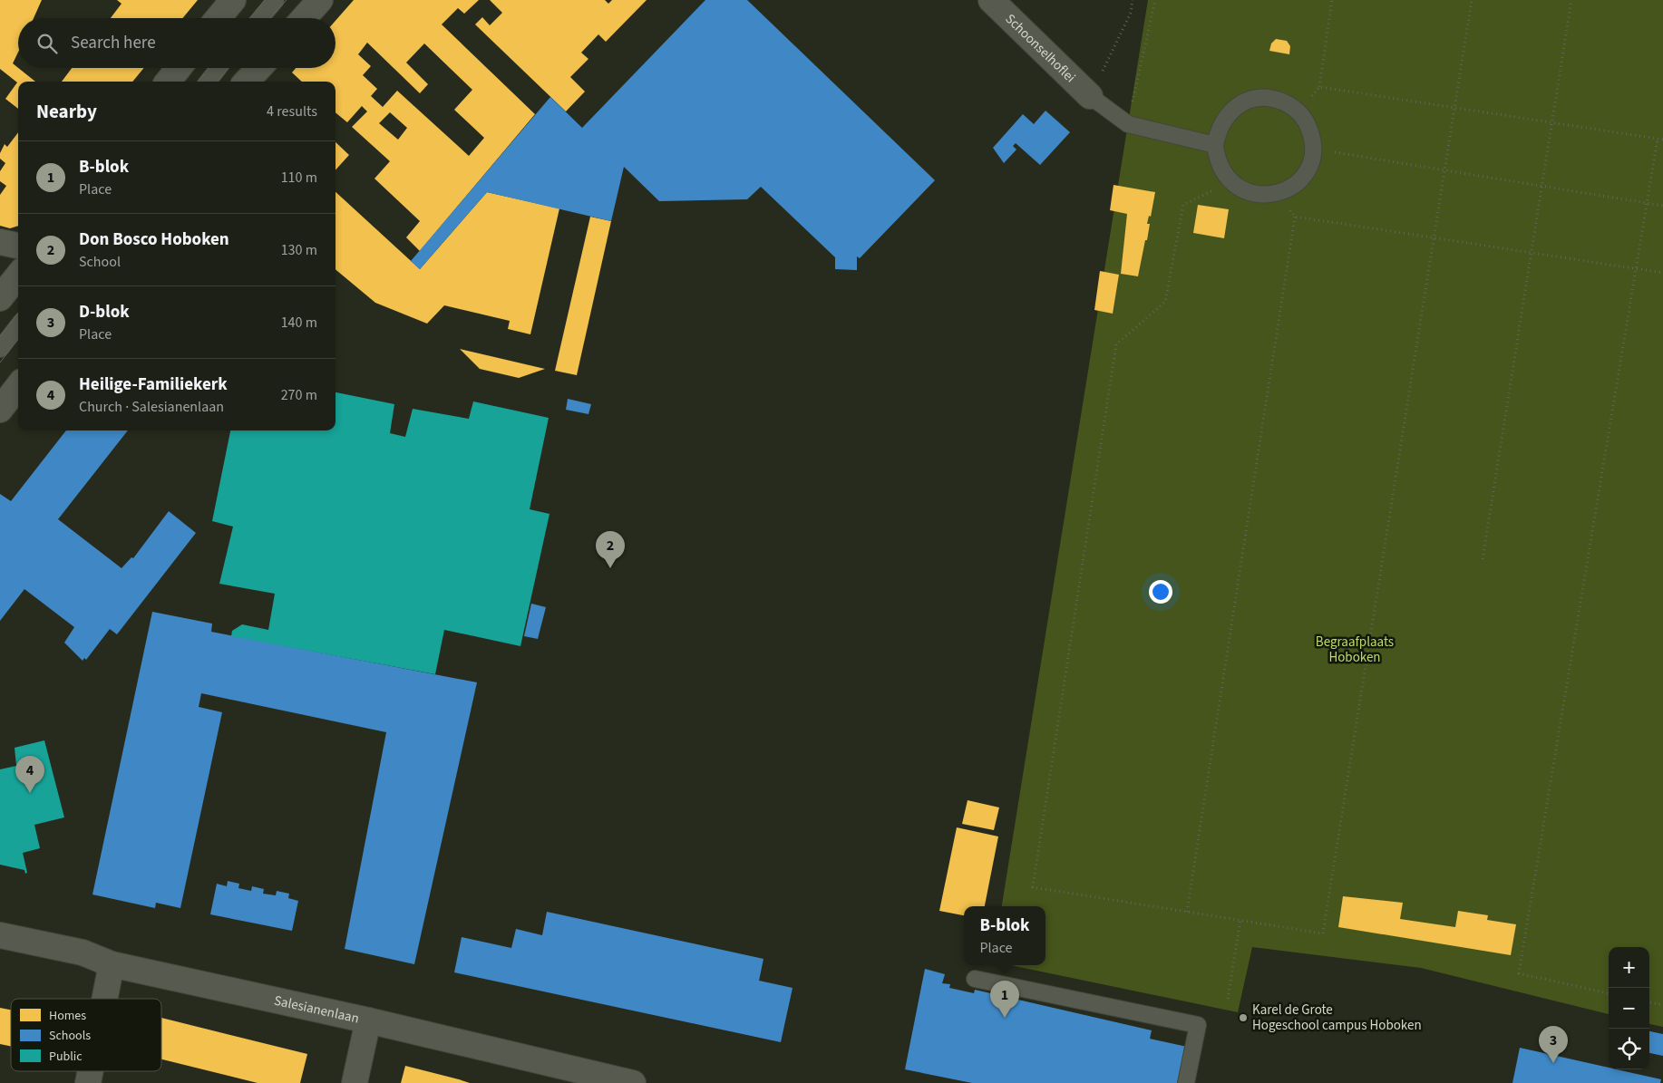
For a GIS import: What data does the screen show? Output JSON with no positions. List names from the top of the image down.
{
  "streets": {
    "street": ["Schoonselhoflei", "Salesianenlaan"]
  },
  "parks": ["Begraafplaats Hoboken"],
  "places": ["Karel de Grote Hogeschool campus Hoboken"],
  "legend": ["Homes", "Schools", "Public"],
  "page": {
    "search": "Search here",
    "heading": ["Nearby", "4 results"],
    "list": [
      {
        "mark": "1",
        "name": "B-blok",
        "note": "Place",
        "value": "110 m"
      },
      {
        "mark": "2",
        "name": "Don Bosco Hoboken",
        "note": "School",
        "value": "130 m"
      },
      {
        "mark": "3",
        "name": "D-blok",
        "note": "Place",
        "value": "140 m"
      },
      {
        "mark": "4",
        "name": "Heilige-Familiekerk",
        "note": "Church · Salesianenlaan",
        "value": "270 m"
      }
    ],
    "pins": [
      "2",
      "4",
      "1",
      "3"
    ],
    "popup": ["B-blok", "Place"],
    "map_buttons": ["+", "−"]
  }
}
